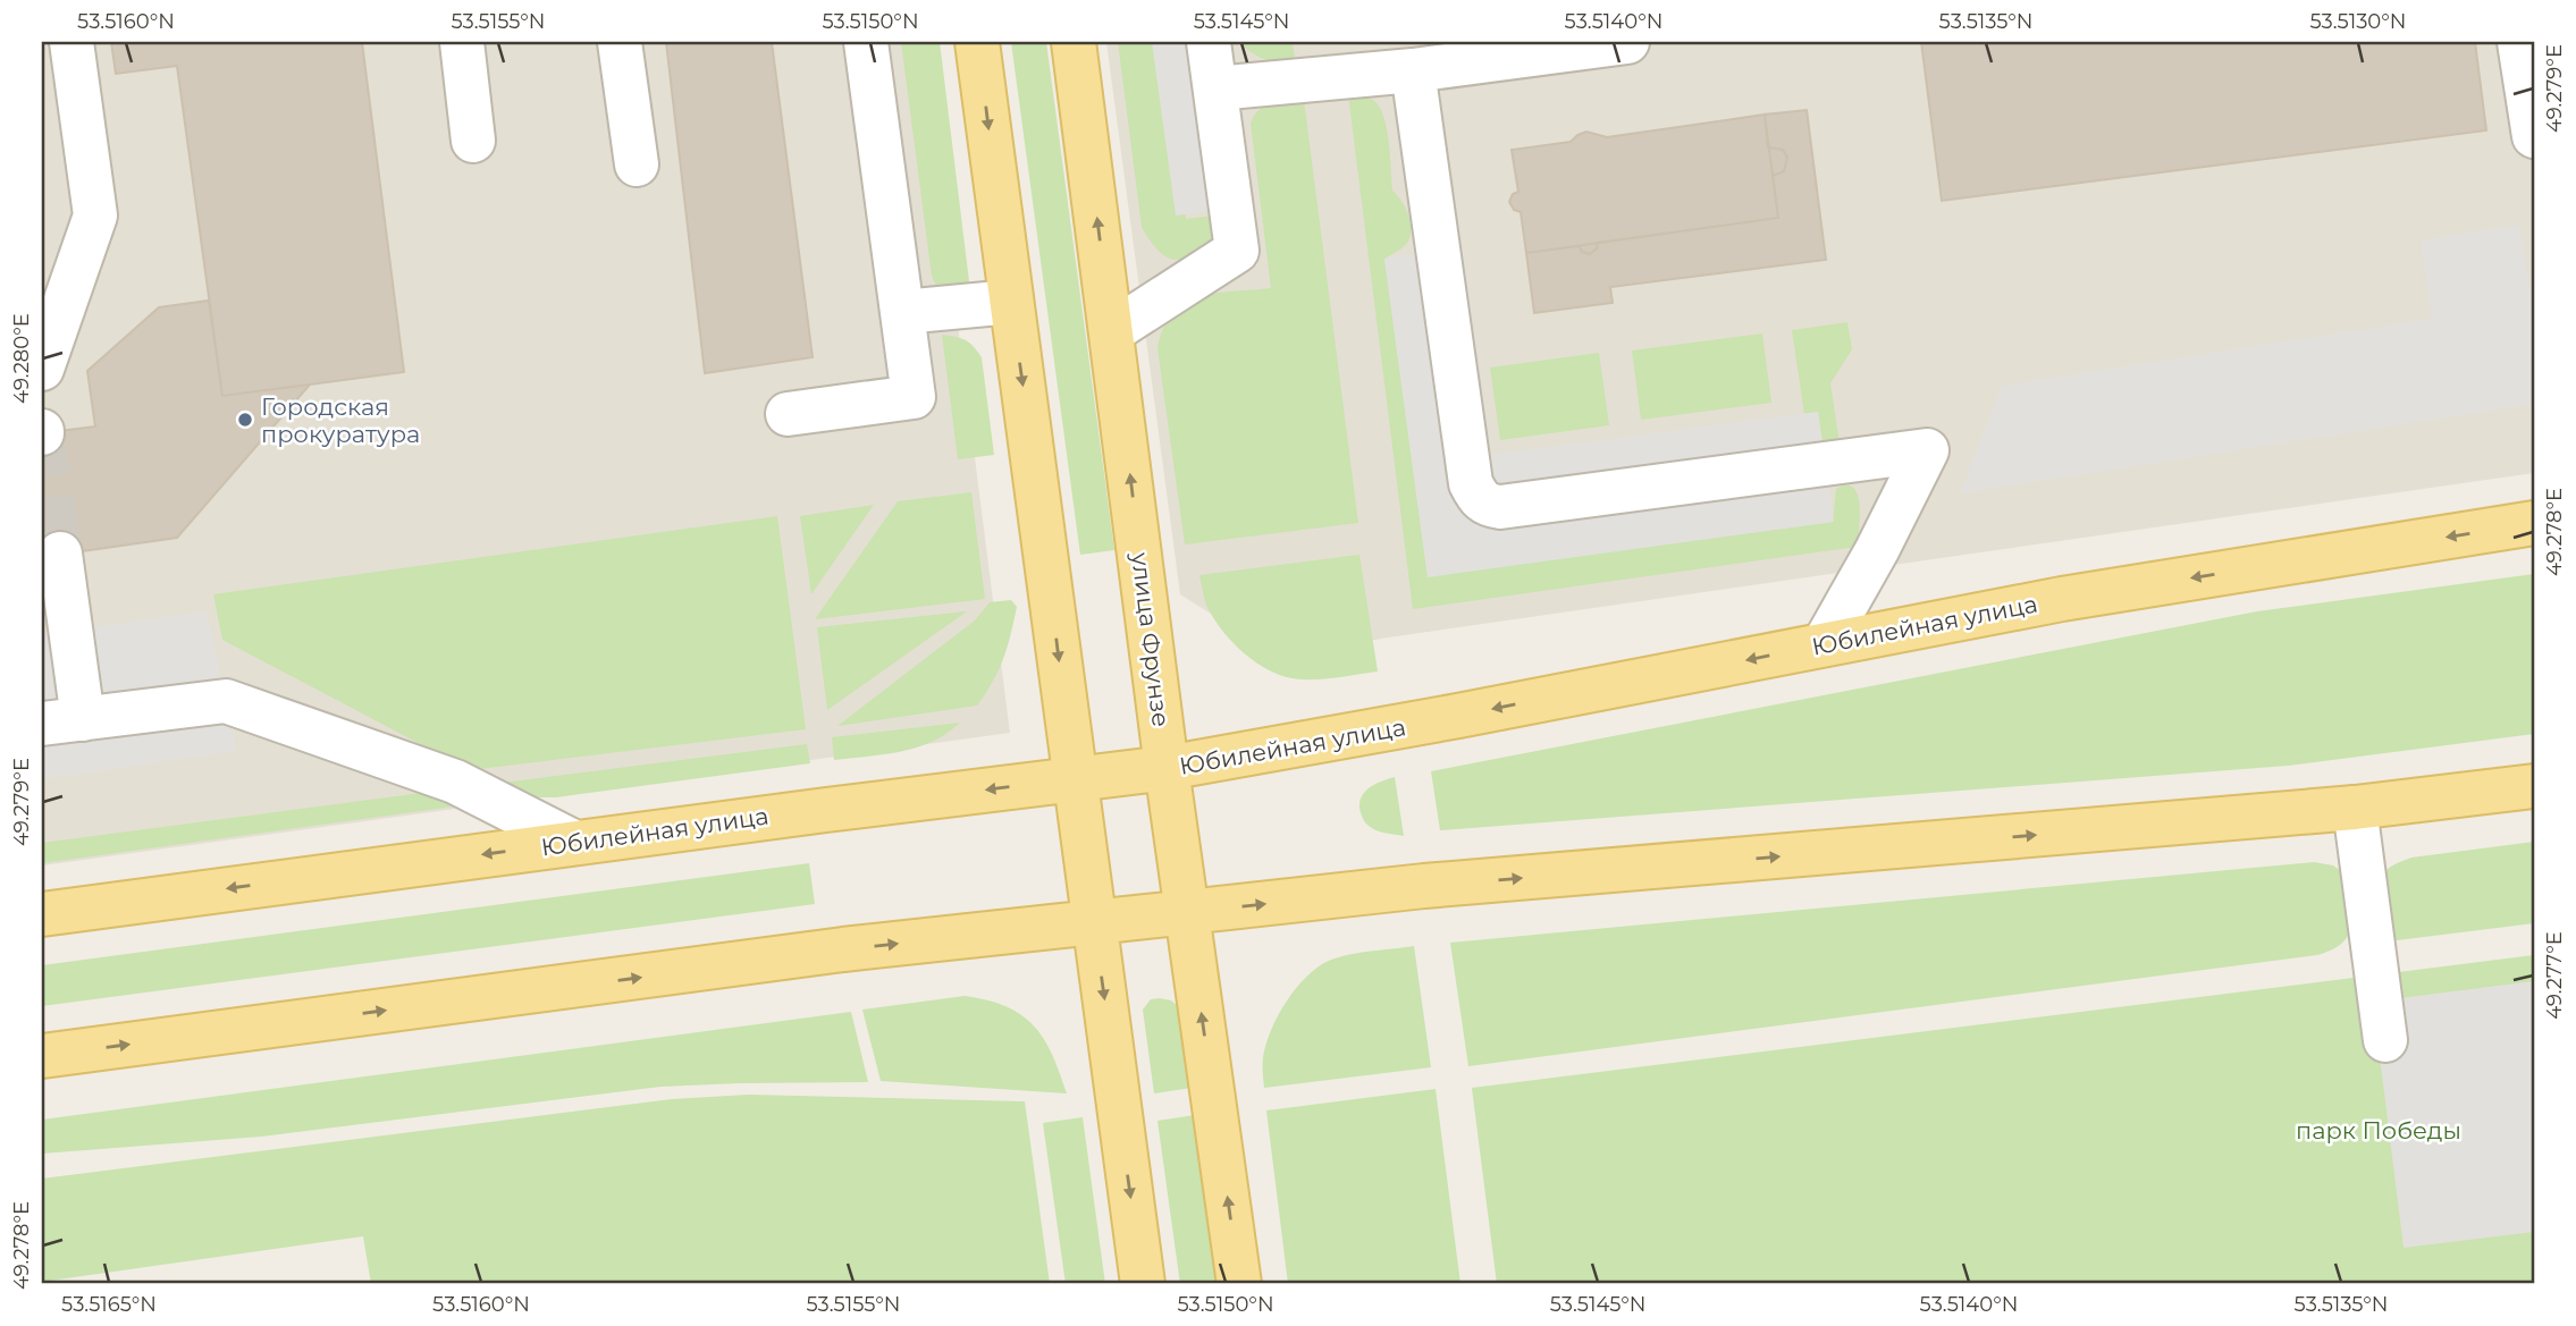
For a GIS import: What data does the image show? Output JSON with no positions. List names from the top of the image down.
{
  "streets": {
    "main road": ["Юбилейная улица", "улица Фрунзе"]
  },
  "crossings": [
    ["Юбилейная улица", "улица Фрунзе"]
  ],
  "parks": ["парк Победы"],
  "places": ["Городская прокуратура"],
  "coordinates": [
    "53.5160°N",
    "53.5155°N",
    "53.5150°N",
    "53.5145°N",
    "53.5140°N",
    "53.5135°N",
    "53.5130°N",
    "49.279°E",
    "49.280°E",
    "49.278°E",
    "49.277°E",
    "53.5165°N"
  ]
}
